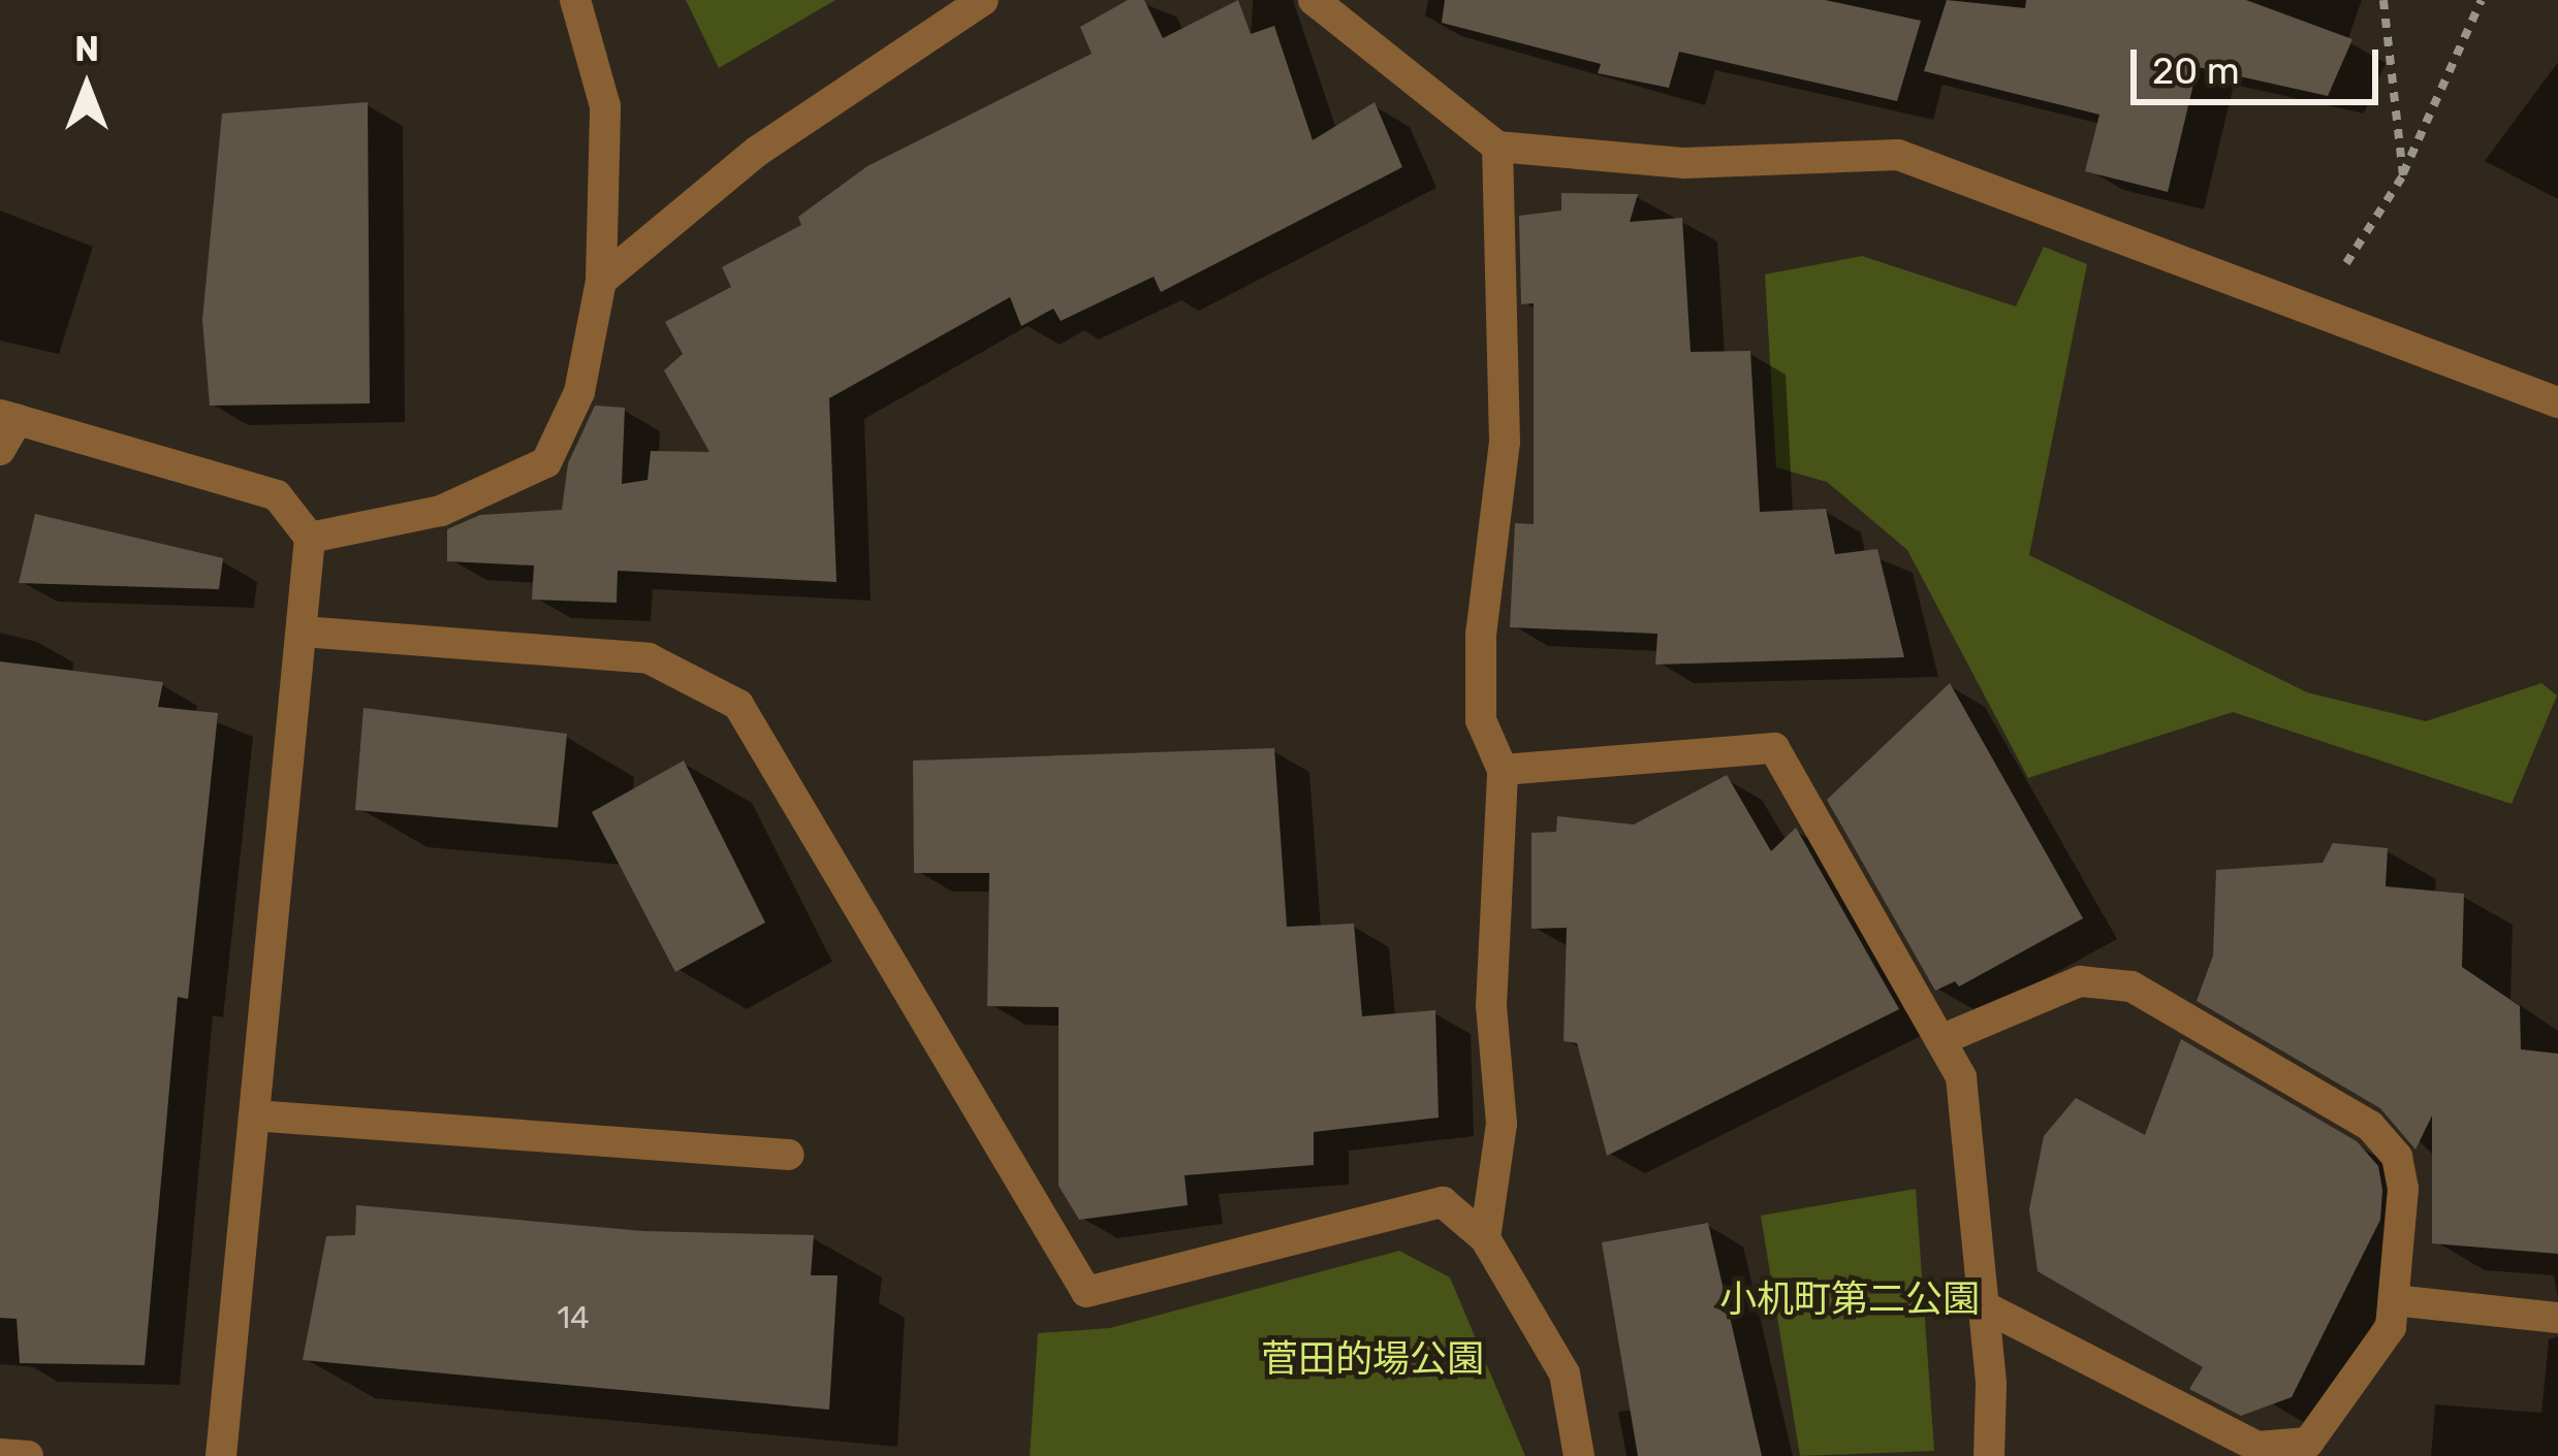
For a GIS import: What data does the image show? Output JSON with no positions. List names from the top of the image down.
{
  "parks": ["小机町第二公園", "菅田的場公園"],
  "house_numbers": ["14"],
  "scale_bar": "20 m",
  "north": "top"
}
